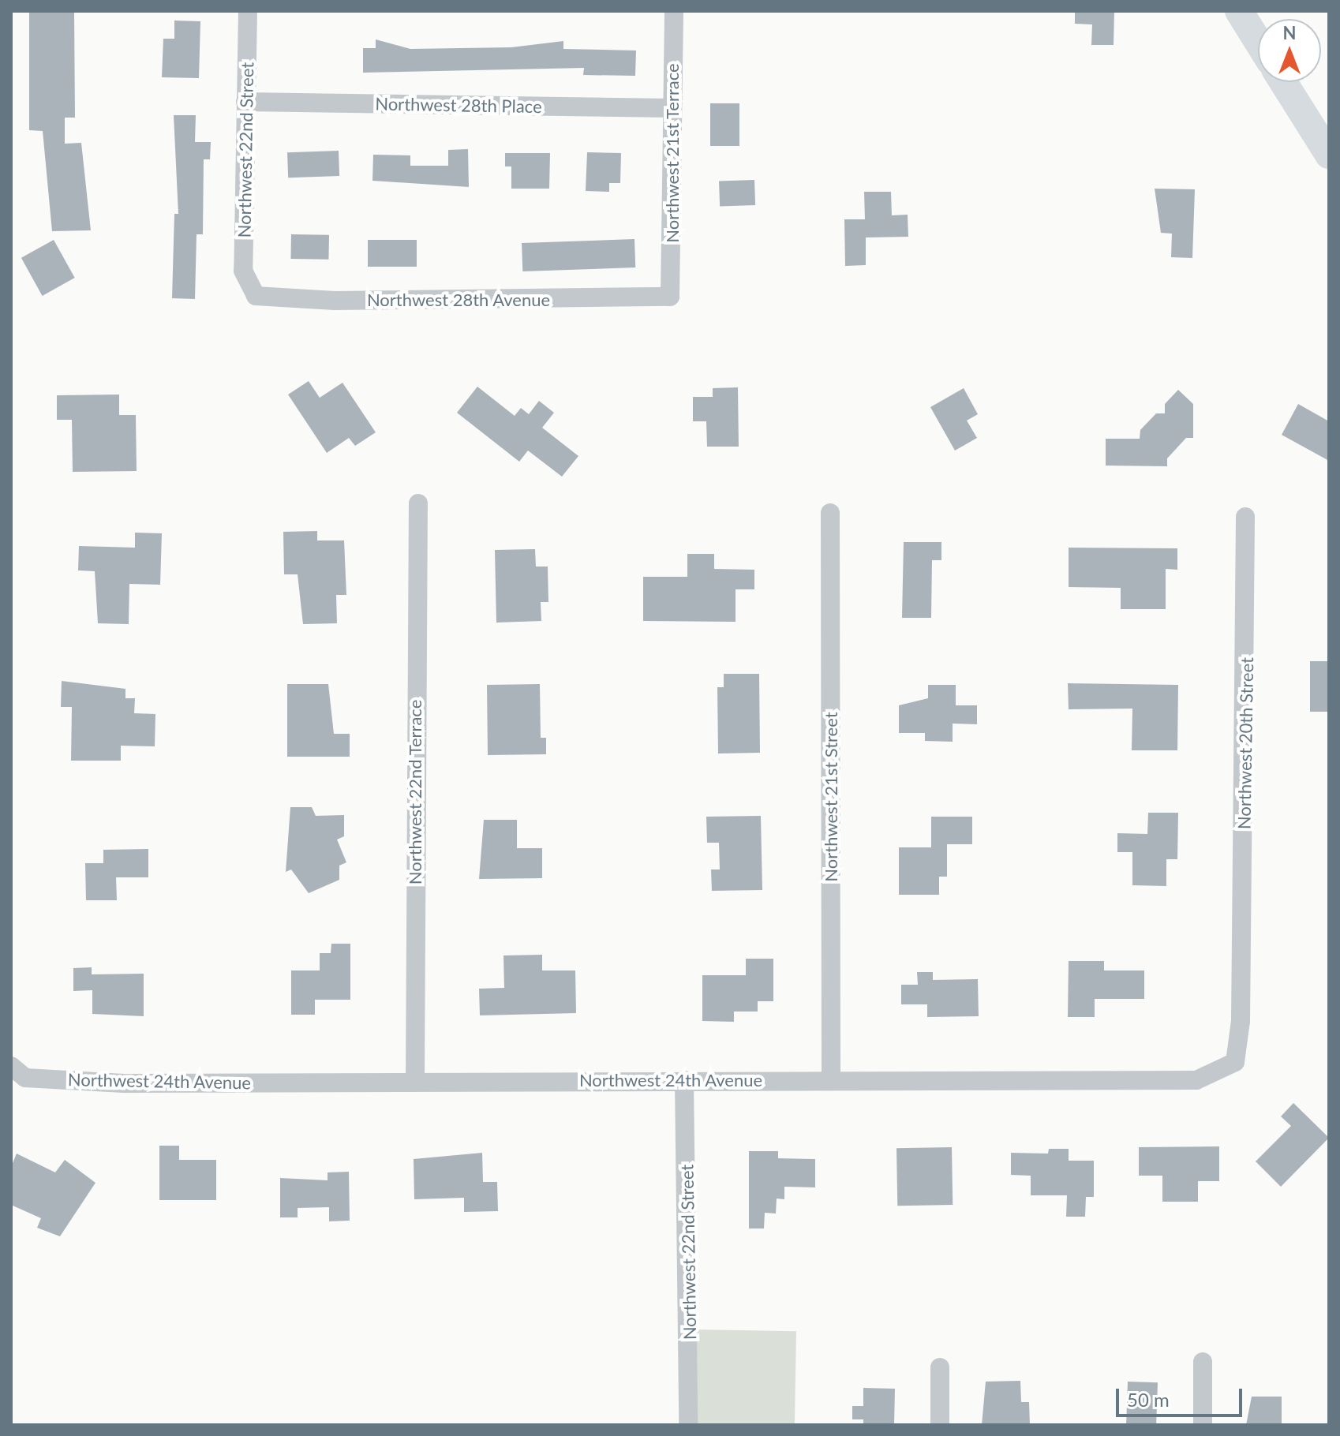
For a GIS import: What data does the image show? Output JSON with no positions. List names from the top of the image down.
{
  "streets": {
    "street": [
      "Northwest 28th Place",
      "Northwest 22nd Street",
      "Northwest 21st Terrace",
      "Northwest 28th Avenue",
      "Northwest 20th Street",
      "Northwest 22nd Terrace",
      "Northwest 21st Street",
      "Northwest 24th Avenue"
    ]
  },
  "crossings": [
    ["Northwest 28th Place", "Northwest 22nd Street"],
    ["Northwest 28th Place", "Northwest 21st Terrace"],
    ["Northwest 22nd Street", "Northwest 28th Avenue"],
    ["Northwest 22nd Street", "Northwest 24th Avenue"],
    ["Northwest 21st Terrace", "Northwest 28th Avenue"],
    ["Northwest 20th Street", "Northwest 24th Avenue"],
    ["Northwest 22nd Terrace", "Northwest 24th Avenue"],
    ["Northwest 21st Street", "Northwest 24th Avenue"]
  ],
  "scale_bar": "50 m",
  "north": "top"
}
